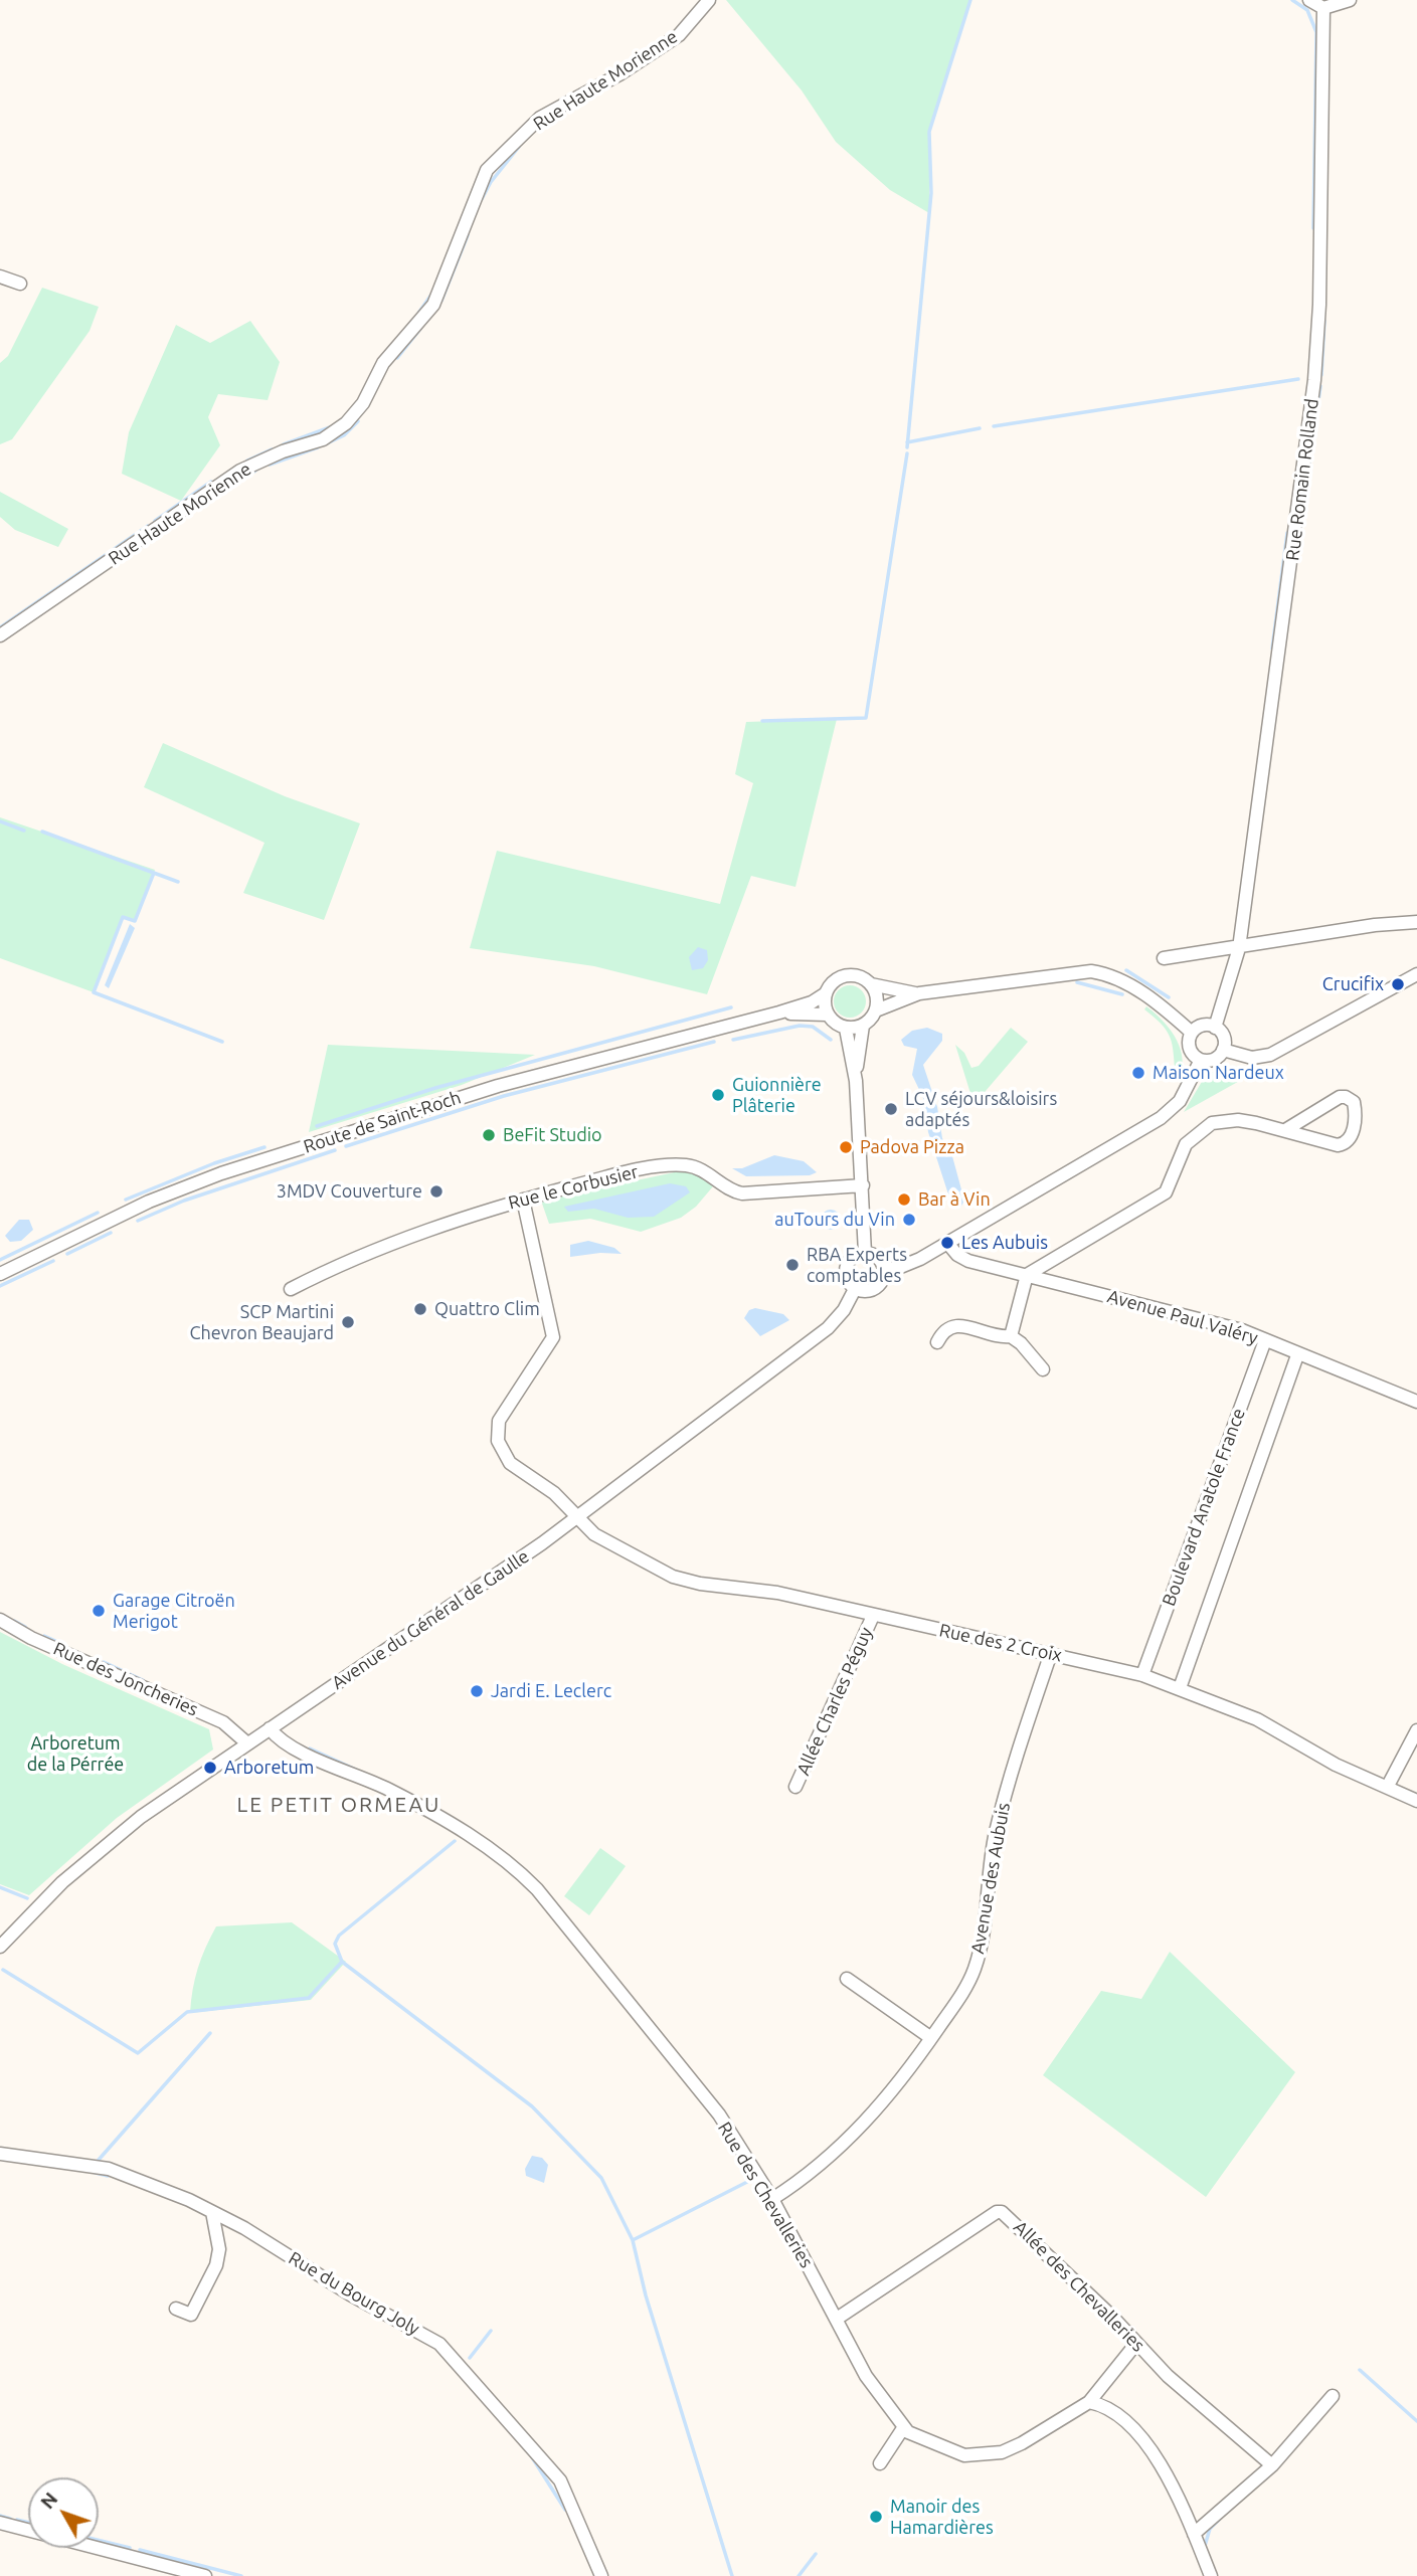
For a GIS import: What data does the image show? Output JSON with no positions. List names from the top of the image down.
{
  "streets": {
    "street": [
      "Rue Haute Morienne",
      "Rue Romain Rolland",
      "Route de Saint-Roch",
      "Rue le Corbusier",
      "Avenue Paul Valéry",
      "Boulevard Anatole France",
      "Avenue du Général de Gaulle",
      "Rue des 2 Croix",
      "Rue des Joncheries",
      "Allée Charles Péguy",
      "Avenue des Aubuis",
      "Rue des Chevalleries",
      "Allée des Chevalleries",
      "Rue du Bourg Joly"
    ]
  },
  "crossings": [
    ["Rue le Corbusier", "Rue des 2 Croix"],
    ["Avenue Paul Valéry", "Boulevard Anatole France"],
    ["Boulevard Anatole France", "Rue des 2 Croix"],
    ["Avenue du Général de Gaulle", "Rue des 2 Croix"],
    ["Avenue du Général de Gaulle", "Rue des Joncheries"],
    ["Avenue du Général de Gaulle", "Rue des Chevalleries"],
    ["Rue des 2 Croix", "Allée Charles Péguy"],
    ["Rue des 2 Croix", "Avenue des Aubuis"],
    ["Avenue des Aubuis", "Rue des Chevalleries"],
    ["Rue des Chevalleries", "Allée des Chevalleries"]
  ],
  "districts": ["LE PETIT ORMEAU"],
  "parks": ["Arboretum de la Pérrée"],
  "places": [
    "Crucifix",
    "Maison Nardeux",
    "Guionnière Plâterie",
    "LCV séjours&loisirs adaptés",
    "BeFit Studio",
    "Padova Pizza",
    "3MDV Couverture",
    "Bar à Vin",
    "auTours du Vin",
    "Les Aubuis",
    "RBA Experts comptables",
    "Quattro Clim",
    "SCP Martini Chevron Beaujard",
    "Garage Citroën Merigot",
    "Jardi E. Leclerc",
    "Arboretum",
    "Manoir des Hamardières"
  ],
  "north": "top left"
}
